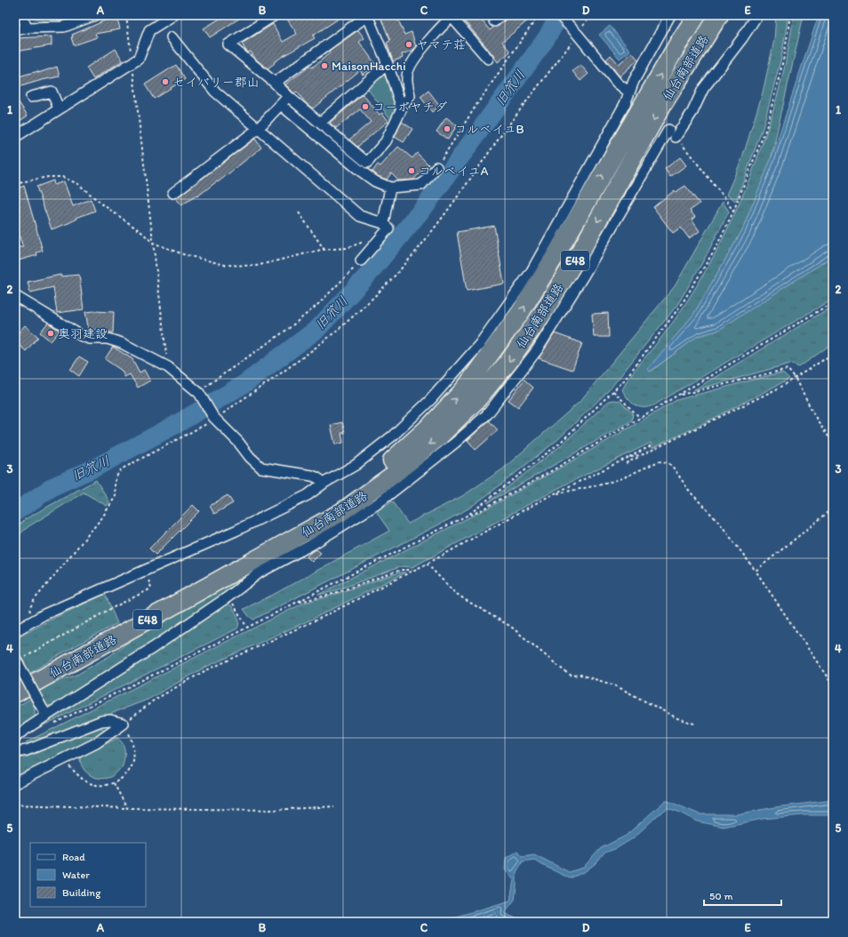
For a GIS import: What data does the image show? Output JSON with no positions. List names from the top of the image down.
{
  "streets": {
    "highway": ["仙台南部道路", "E48"]
  },
  "water": ["旧笊川"],
  "places": [
    "ヤマテ荘",
    "MaisonHacchi",
    "セイバリー郡山",
    "コーポヤチダ",
    "コルベイユB",
    "コルベイユA",
    "奥羽建設"
  ],
  "legend": ["Road", "Water", "Building"],
  "scale_bar": "50 m",
  "grid": {
    "columns": [
      "A",
      "B",
      "C",
      "D",
      "E"
    ],
    "rows": [
      "1",
      "2",
      "3",
      "4",
      "5"
    ]
  }
}
